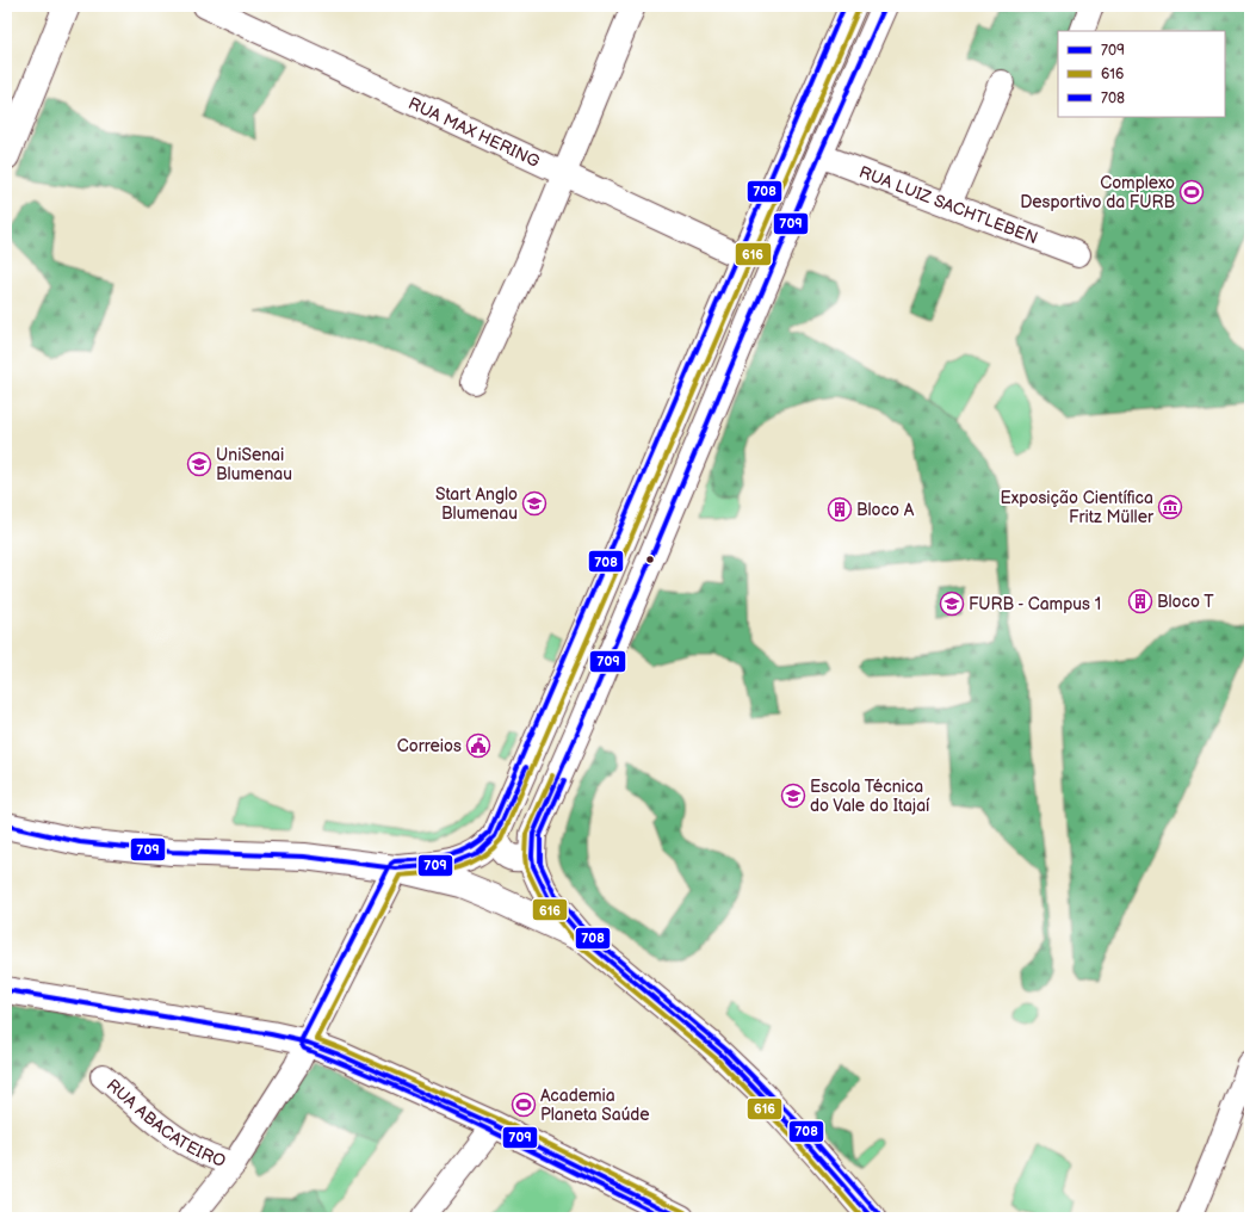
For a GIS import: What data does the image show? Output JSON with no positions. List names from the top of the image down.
{
  "streets": {
    "street": ["RUA MAX HERING", "RUA LUIZ SACHTLEBEN", "RUA ABACATEIRO"]
  },
  "places": {
    "sports": ["Complexo Desportivo da FURB", "Academia Planeta Saúde"],
    "school or university": [
      "UniSenai Blumenau",
      "Start Anglo Blumenau",
      "FURB - Campus 1",
      "Escola Técnica do Vale do Itajaí"
    ],
    "museum": ["Exposição Científica Fritz Müller"],
    "building": ["Bloco A", "Bloco T"],
    "public building": ["Correios"]
  },
  "lines": ["transit line 709", "transit line 708", "transit line 616"],
  "legend": ["709", "616", "708"]
}
